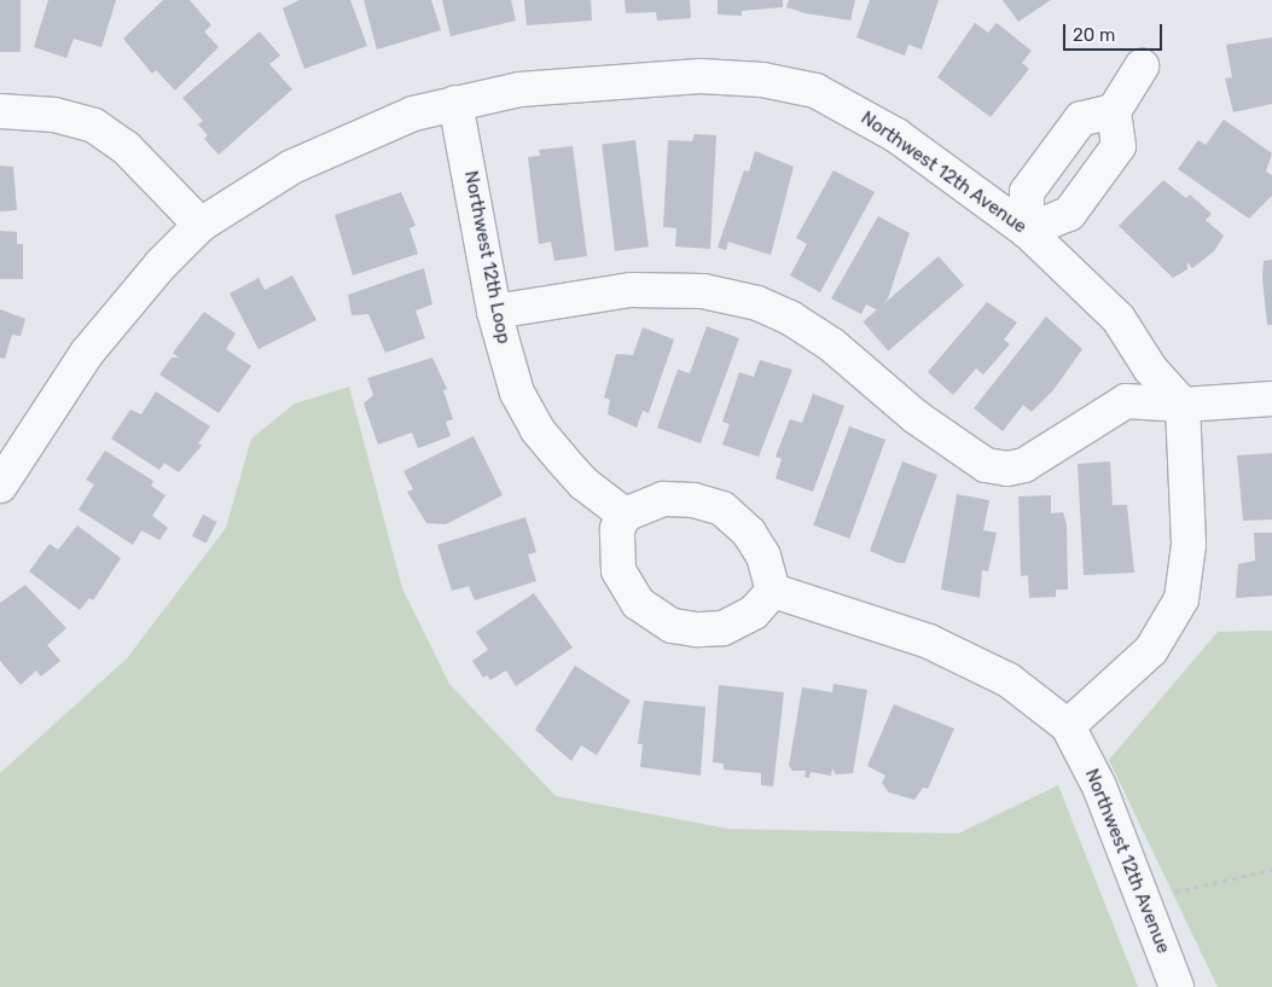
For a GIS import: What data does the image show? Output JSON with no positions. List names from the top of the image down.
{
  "streets": {
    "street": ["Northwest 12th Avenue", "Northwest 12th Loop"]
  },
  "crossings": [
    ["Northwest 12th Avenue", "Northwest 12th Loop"]
  ],
  "scale_bar": "20 m"
}
